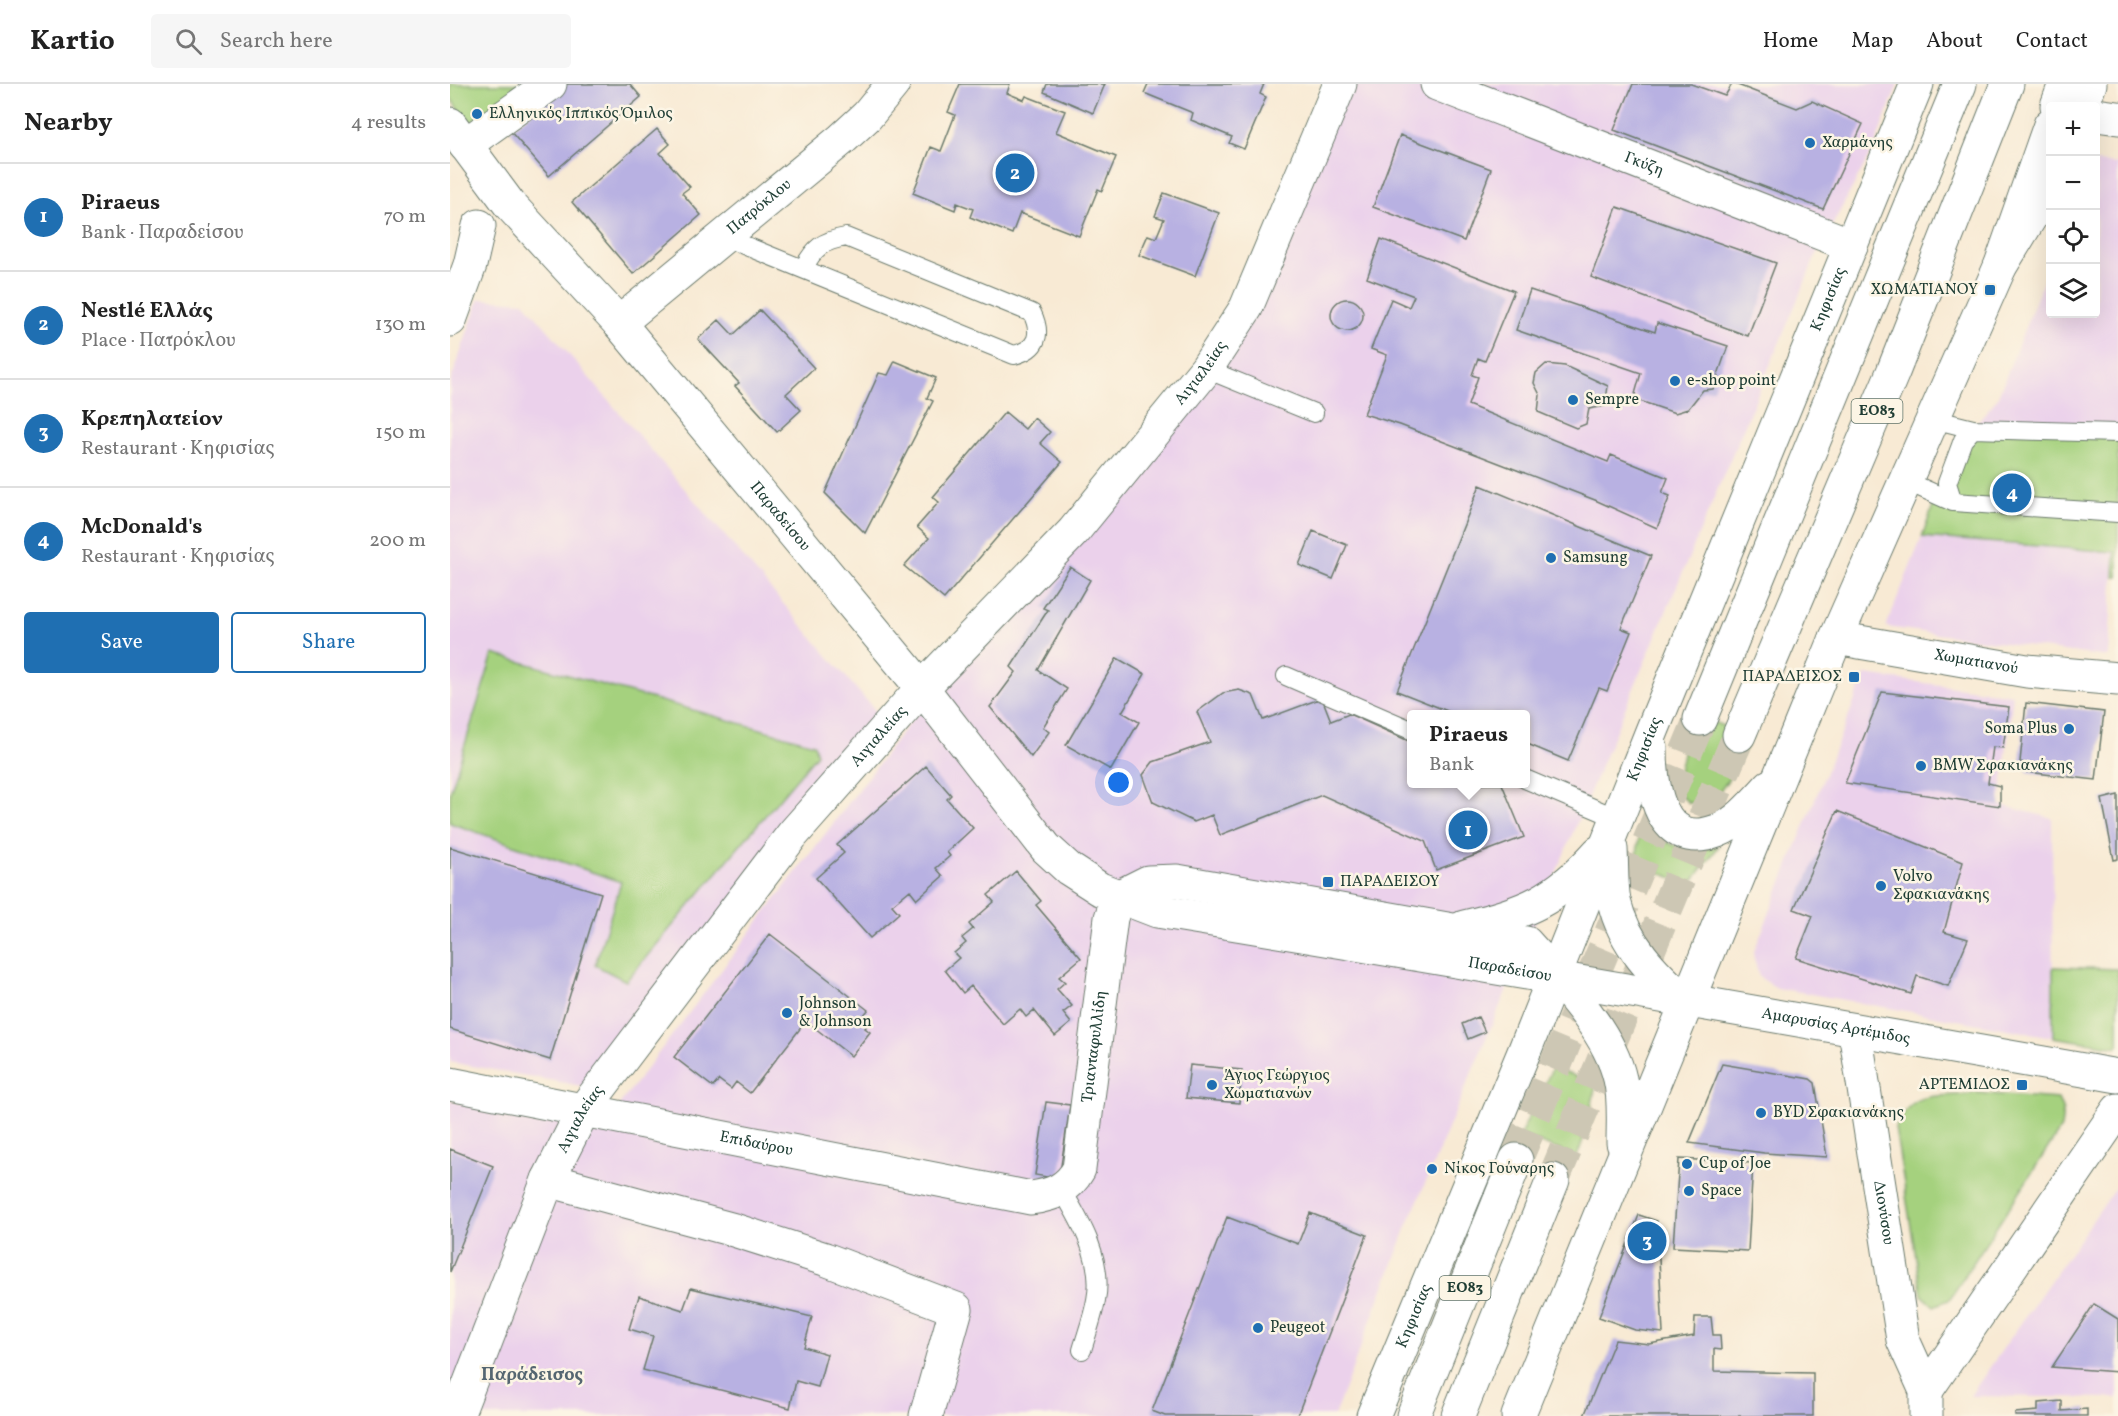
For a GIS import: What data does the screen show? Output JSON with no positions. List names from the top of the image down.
{
  "streets": {
    "street": [
      "Γκύζη",
      "Πατρόκλου",
      "Κηφισίας",
      "Αιγιαλείας",
      "ΕΟ83",
      "Παραδείσου",
      "Χωματιανού",
      "Αμαρυσίας Αρτέμιδος",
      "Τριανταφυλλίδη",
      "Επιδαύρου",
      "Διονύσου"
    ]
  },
  "crossings": [
    ["Γκύζη", "Κηφισίας"],
    ["Πατρόκλου", "Παραδείσου"],
    ["Κηφισίας", "Παραδείσου"],
    ["Κηφισίας", "Αμαρυσίας Αρτέμιδος"],
    ["Αιγιαλείας", "Παραδείσου"],
    ["Αιγιαλείας", "Επιδαύρου"],
    ["Παραδείσου", "Αμαρυσίας Αρτέμιδος"],
    ["Παραδείσου", "Τριανταφυλλίδη"],
    ["Αμαρυσίας Αρτέμιδος", "Διονύσου"],
    ["Τριανταφυλλίδη", "Επιδαύρου"]
  ],
  "districts": ["Παράδεισος"],
  "places": {
    "other": [
      "Ελληνικός Ιππικός Όμιλος",
      "Χαρμάνης",
      "e-shop point",
      "Sempre",
      "Samsung",
      "Soma Plus",
      "BMW Σφακιανάκης",
      "Volvo Σφακιανάκης",
      "Johnson & Johnson",
      "Άγιος Γεώργιος Χωματιανών",
      "BYD Σφακιανάκης",
      "Cup of Joe",
      "Νίκος Γούναρης",
      "Space",
      "Peugeot"
    ],
    "transit": [
      "ΧΩΜΑΤΙΑΝΟΥ",
      "ΠΑΡΑΔΕΙΣΟΣ",
      "ΠΑΡΑΔΕΙΣΟΥ",
      "ΑΡΤΕΜΙΔΟΣ"
    ]
  },
  "page": {
    "header": "Kartio",
    "search": "Search here",
    "nav": [
      "Home",
      "Map",
      "About",
      "Contact"
    ],
    "heading": ["Nearby", "4 results"],
    "map_buttons": ["+", "−"],
    "pins": [
      "2",
      "4",
      "1",
      "3"
    ],
    "list": [
      {
        "mark": "1",
        "name": "Piraeus",
        "note": "Bank · Παραδείσου",
        "value": "70 m"
      },
      {
        "mark": "2",
        "name": "Nestlé Ελλάς",
        "note": "Place · Πατρόκλου",
        "value": "130 m"
      },
      {
        "mark": "3",
        "name": "Κρεπηλατείον",
        "note": "Restaurant · Κηφισίας",
        "value": "150 m"
      },
      {
        "mark": "4",
        "name": "McDonald's",
        "note": "Restaurant · Κηφισίας",
        "value": "200 m"
      }
    ],
    "buttons": ["Save", "Share"],
    "popup": ["Piraeus", "Bank"]
  }
}
